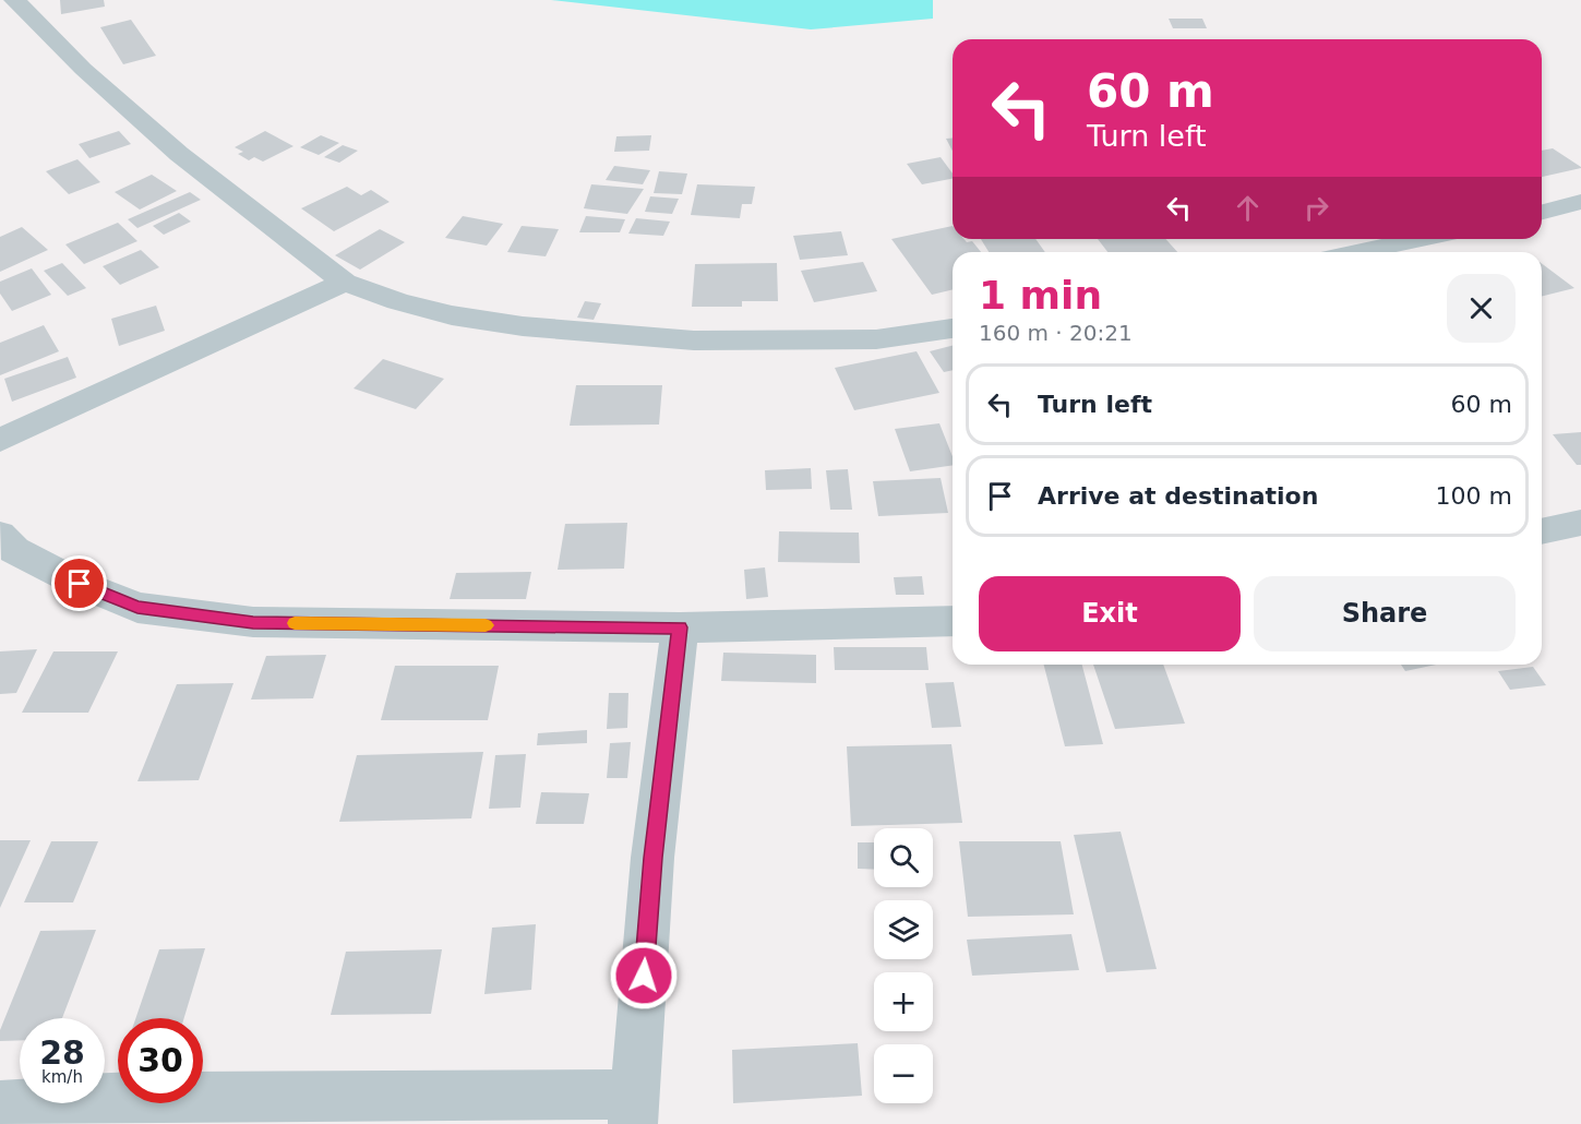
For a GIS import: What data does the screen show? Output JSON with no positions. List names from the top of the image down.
{
  "page": {
    "turn": ["60 m", "Turn left"],
    "heading": ["1 min", "160 m · 20:21"],
    "list": [
      {
        "name": "Turn left",
        "value": "60 m"
      },
      {
        "name": "Arrive at destination",
        "value": "100 m"
      }
    ],
    "buttons": ["Exit", "Share"],
    "map_buttons": ["+", "−"],
    "speed": "28 km/h",
    "limit": "30"
  }
}
